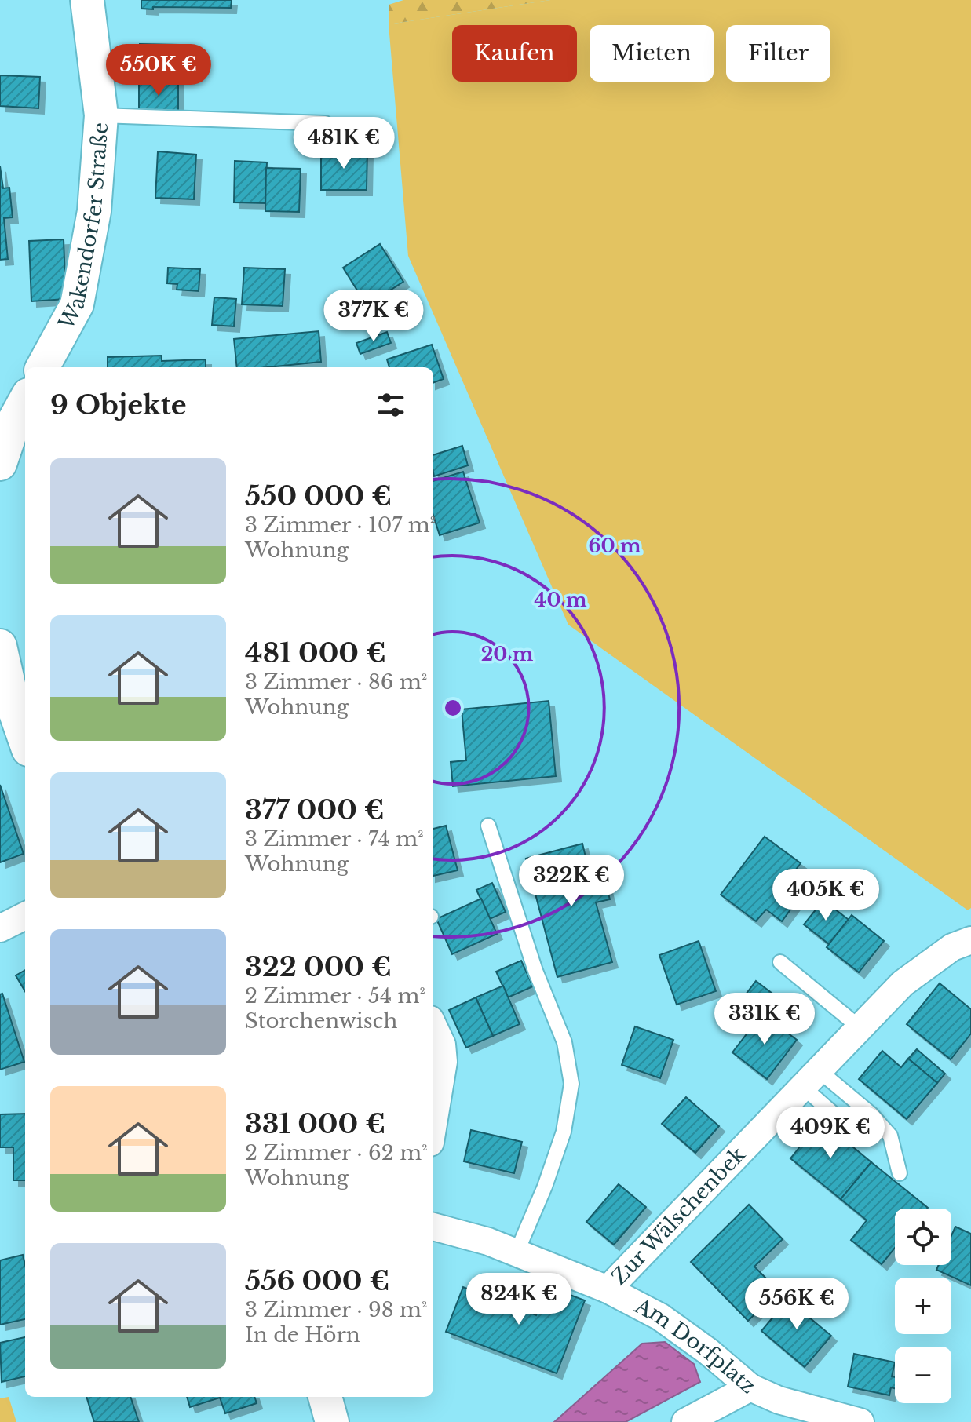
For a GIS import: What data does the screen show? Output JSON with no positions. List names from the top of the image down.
{
  "streets": {
    "street": ["Wakendorfer Straße", "Zur Wälschenbek", "Am Dorfplatz"]
  },
  "crossings": [
    ["Zur Wälschenbek", "Am Dorfplatz"]
  ],
  "page": {
    "chip": ["Kaufen", "Mieten", "Filter"],
    "price": [
      "550K €",
      "481K €",
      "377K €",
      "322K €",
      "405K €",
      "331K €",
      "409K €",
      "824K €",
      "556K €"
    ],
    "heading": "9 Objekte",
    "list": [
      {
        "name": "550 000 €",
        "note": "3 Zimmer · 107 m² · Wohnung"
      },
      {
        "name": "481 000 €",
        "note": "3 Zimmer · 86 m² · Wohnung"
      },
      {
        "name": "377 000 €",
        "note": "3 Zimmer · 74 m² · Wohnung"
      },
      {
        "name": "322 000 €",
        "note": "2 Zimmer · 54 m² · Storchenwisch"
      },
      {
        "name": "331 000 €",
        "note": "2 Zimmer · 62 m² · Wohnung"
      },
      {
        "name": "556 000 €",
        "note": "3 Zimmer · 98 m² · In de Hörn"
      }
    ],
    "map_buttons": ["+", "−"]
  },
  "rings": ["60 m", "40 m", "20 m"]
}
